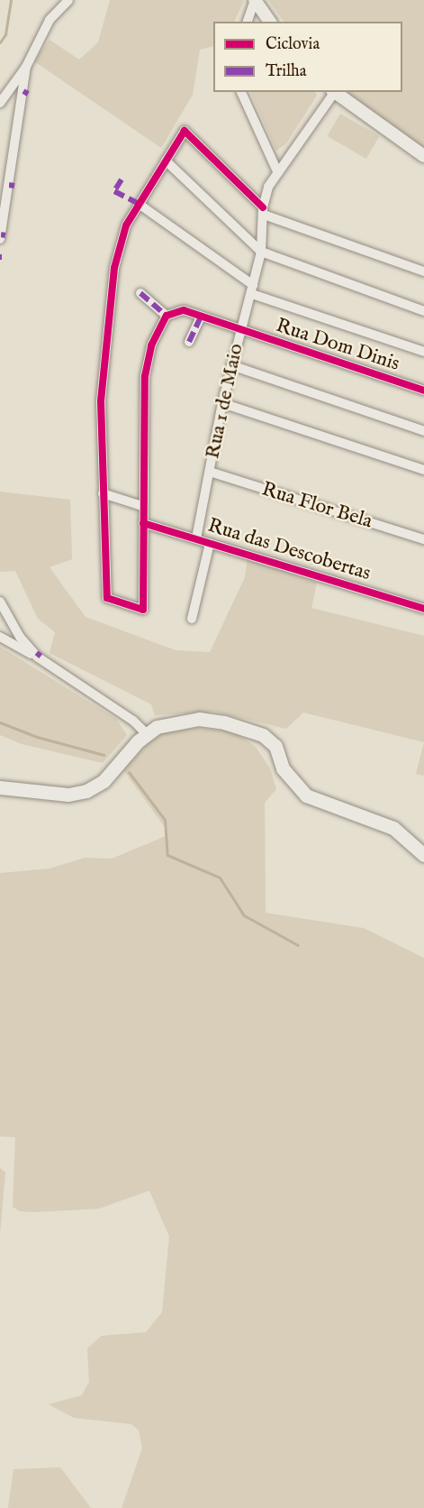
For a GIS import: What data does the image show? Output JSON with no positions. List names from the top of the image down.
{
  "streets": {
    "street": [
      "Rua Dom Dinis",
      "Rua 1 de Maio",
      "Rua Flor Bela",
      "Rua das Descobertas"
    ]
  },
  "crossings": [
    ["Rua Dom Dinis", "Rua 1 de Maio"],
    ["Rua 1 de Maio", "Rua Flor Bela"],
    ["Rua 1 de Maio", "Rua das Descobertas"]
  ],
  "legend": ["Ciclovia", "Trilha"]
}
